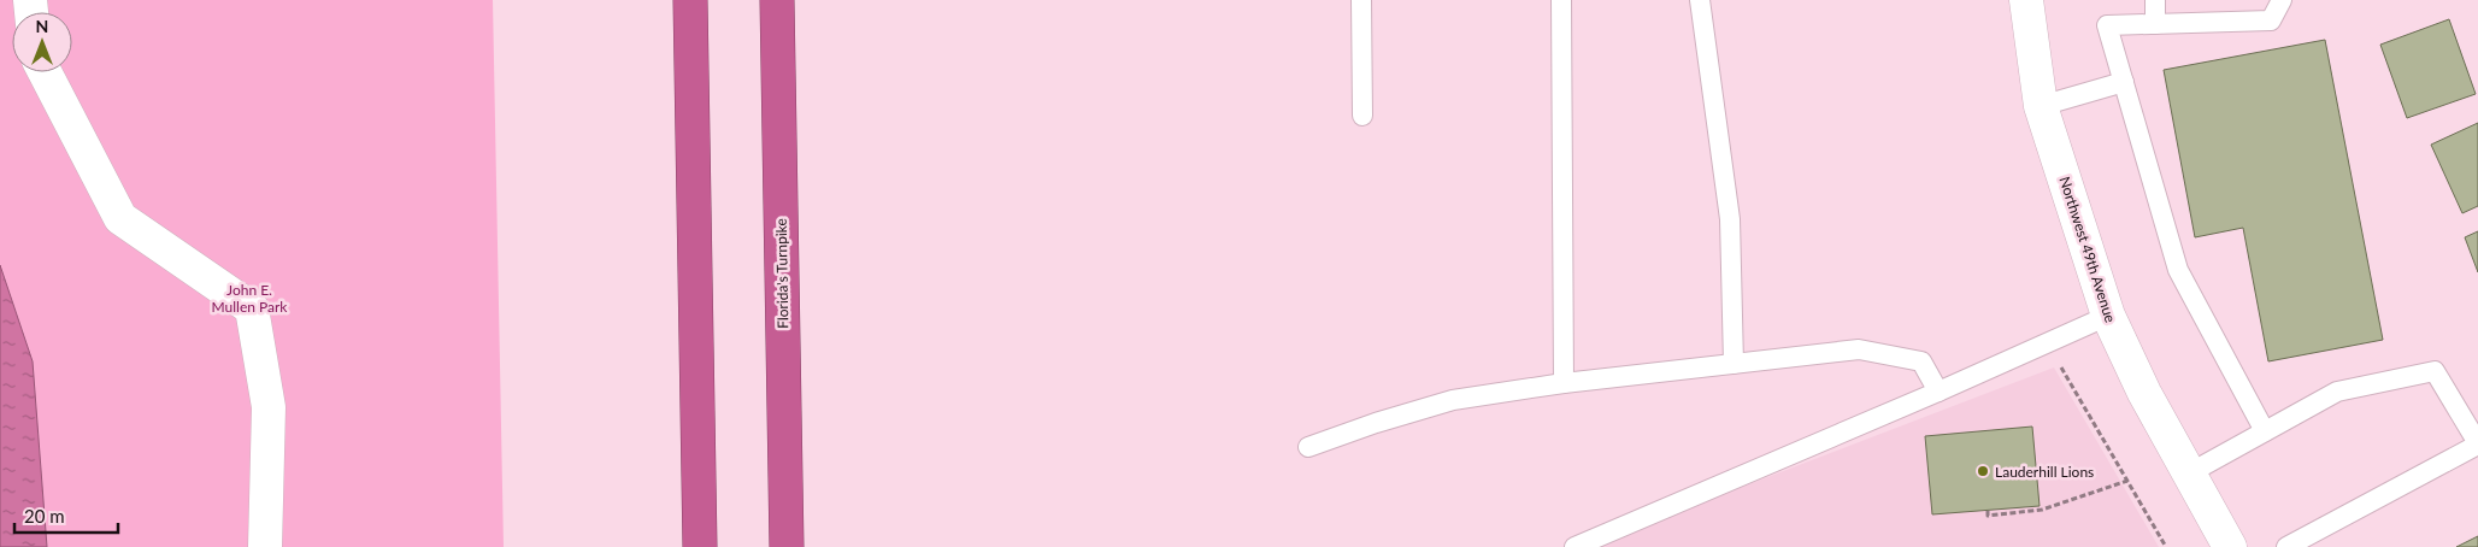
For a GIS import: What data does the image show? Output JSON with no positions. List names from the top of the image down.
{
  "streets": {
    "highway": ["Florida's Turnpike"],
    "street": ["Northwest 49th Avenue"]
  },
  "parks": ["John E. Mullen Park"],
  "places": ["Lauderhill Lions"],
  "scale_bar": "20 m",
  "north": "top"
}
